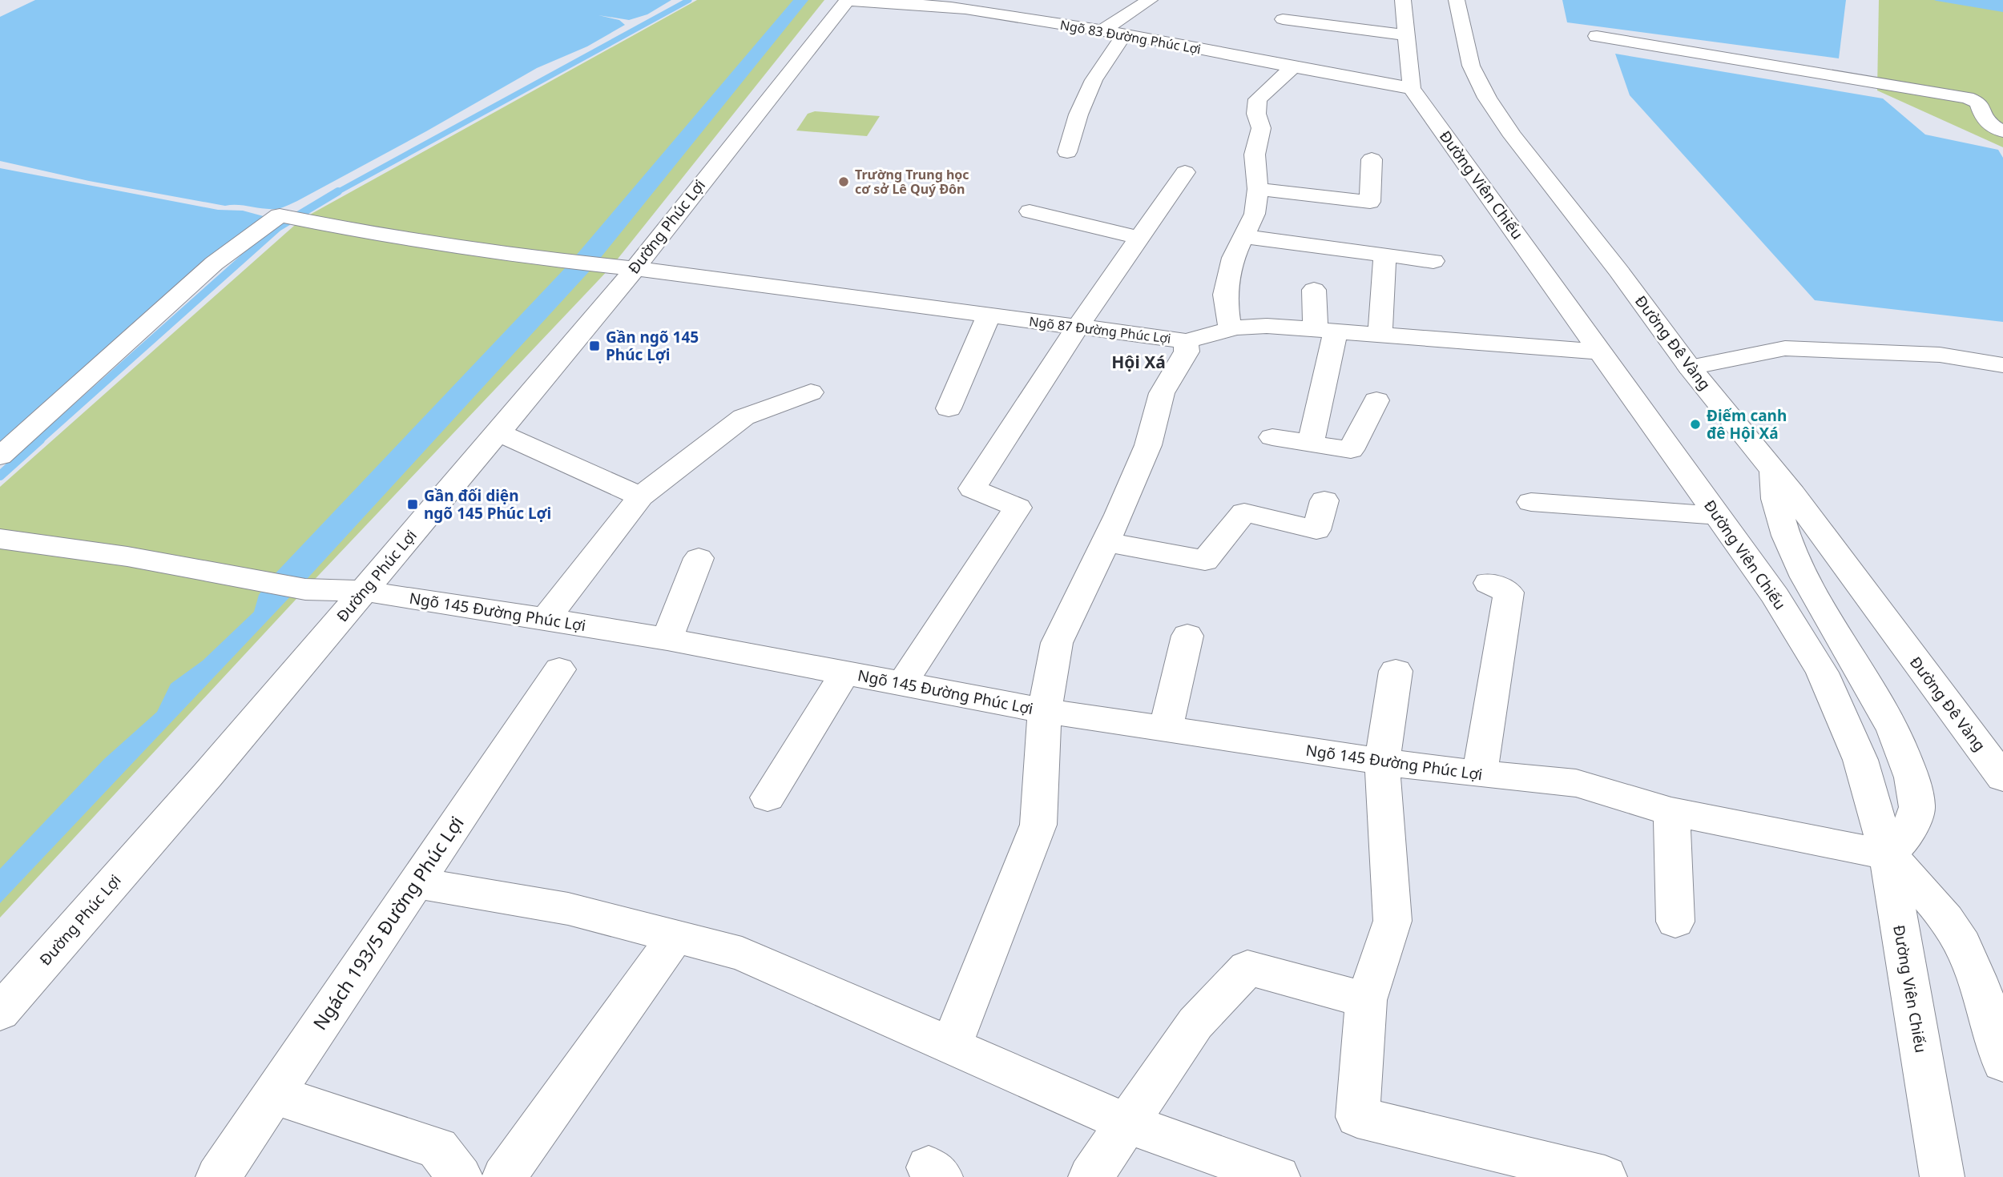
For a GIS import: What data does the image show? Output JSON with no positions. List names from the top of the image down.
{
  "streets": {
    "street": [
      "Ngõ 83 Đường Phúc Lợi",
      "Đường Viên Chiếu",
      "Đường Phúc Lợi",
      "Ngõ 87 Đường Phúc Lợi",
      "Đường Đê Vàng",
      "Ngõ 145 Đường Phúc Lợi",
      "Ngách 193/5 Đường Phúc Lợi"
    ]
  },
  "crossings": [
    ["Ngõ 83 Đường Phúc Lợi", "Đường Viên Chiếu"],
    ["Ngõ 83 Đường Phúc Lợi", "Đường Phúc Lợi"],
    ["Đường Viên Chiếu", "Ngõ 87 Đường Phúc Lợi"],
    ["Đường Viên Chiếu", "Ngõ 145 Đường Phúc Lợi"],
    ["Đường Phúc Lợi", "Ngõ 87 Đường Phúc Lợi"],
    ["Đường Phúc Lợi", "Ngõ 145 Đường Phúc Lợi"]
  ],
  "districts": ["Hội Xá"],
  "places": {
    "other": ["Trường Trung học cơ sở Lê Quý Đôn", "Điếm canh đê Hội Xá"],
    "transit": ["Gần ngõ 145 Phúc Lợi", "Gần đối diện ngõ 145 Phúc Lợi"]
  }
}
